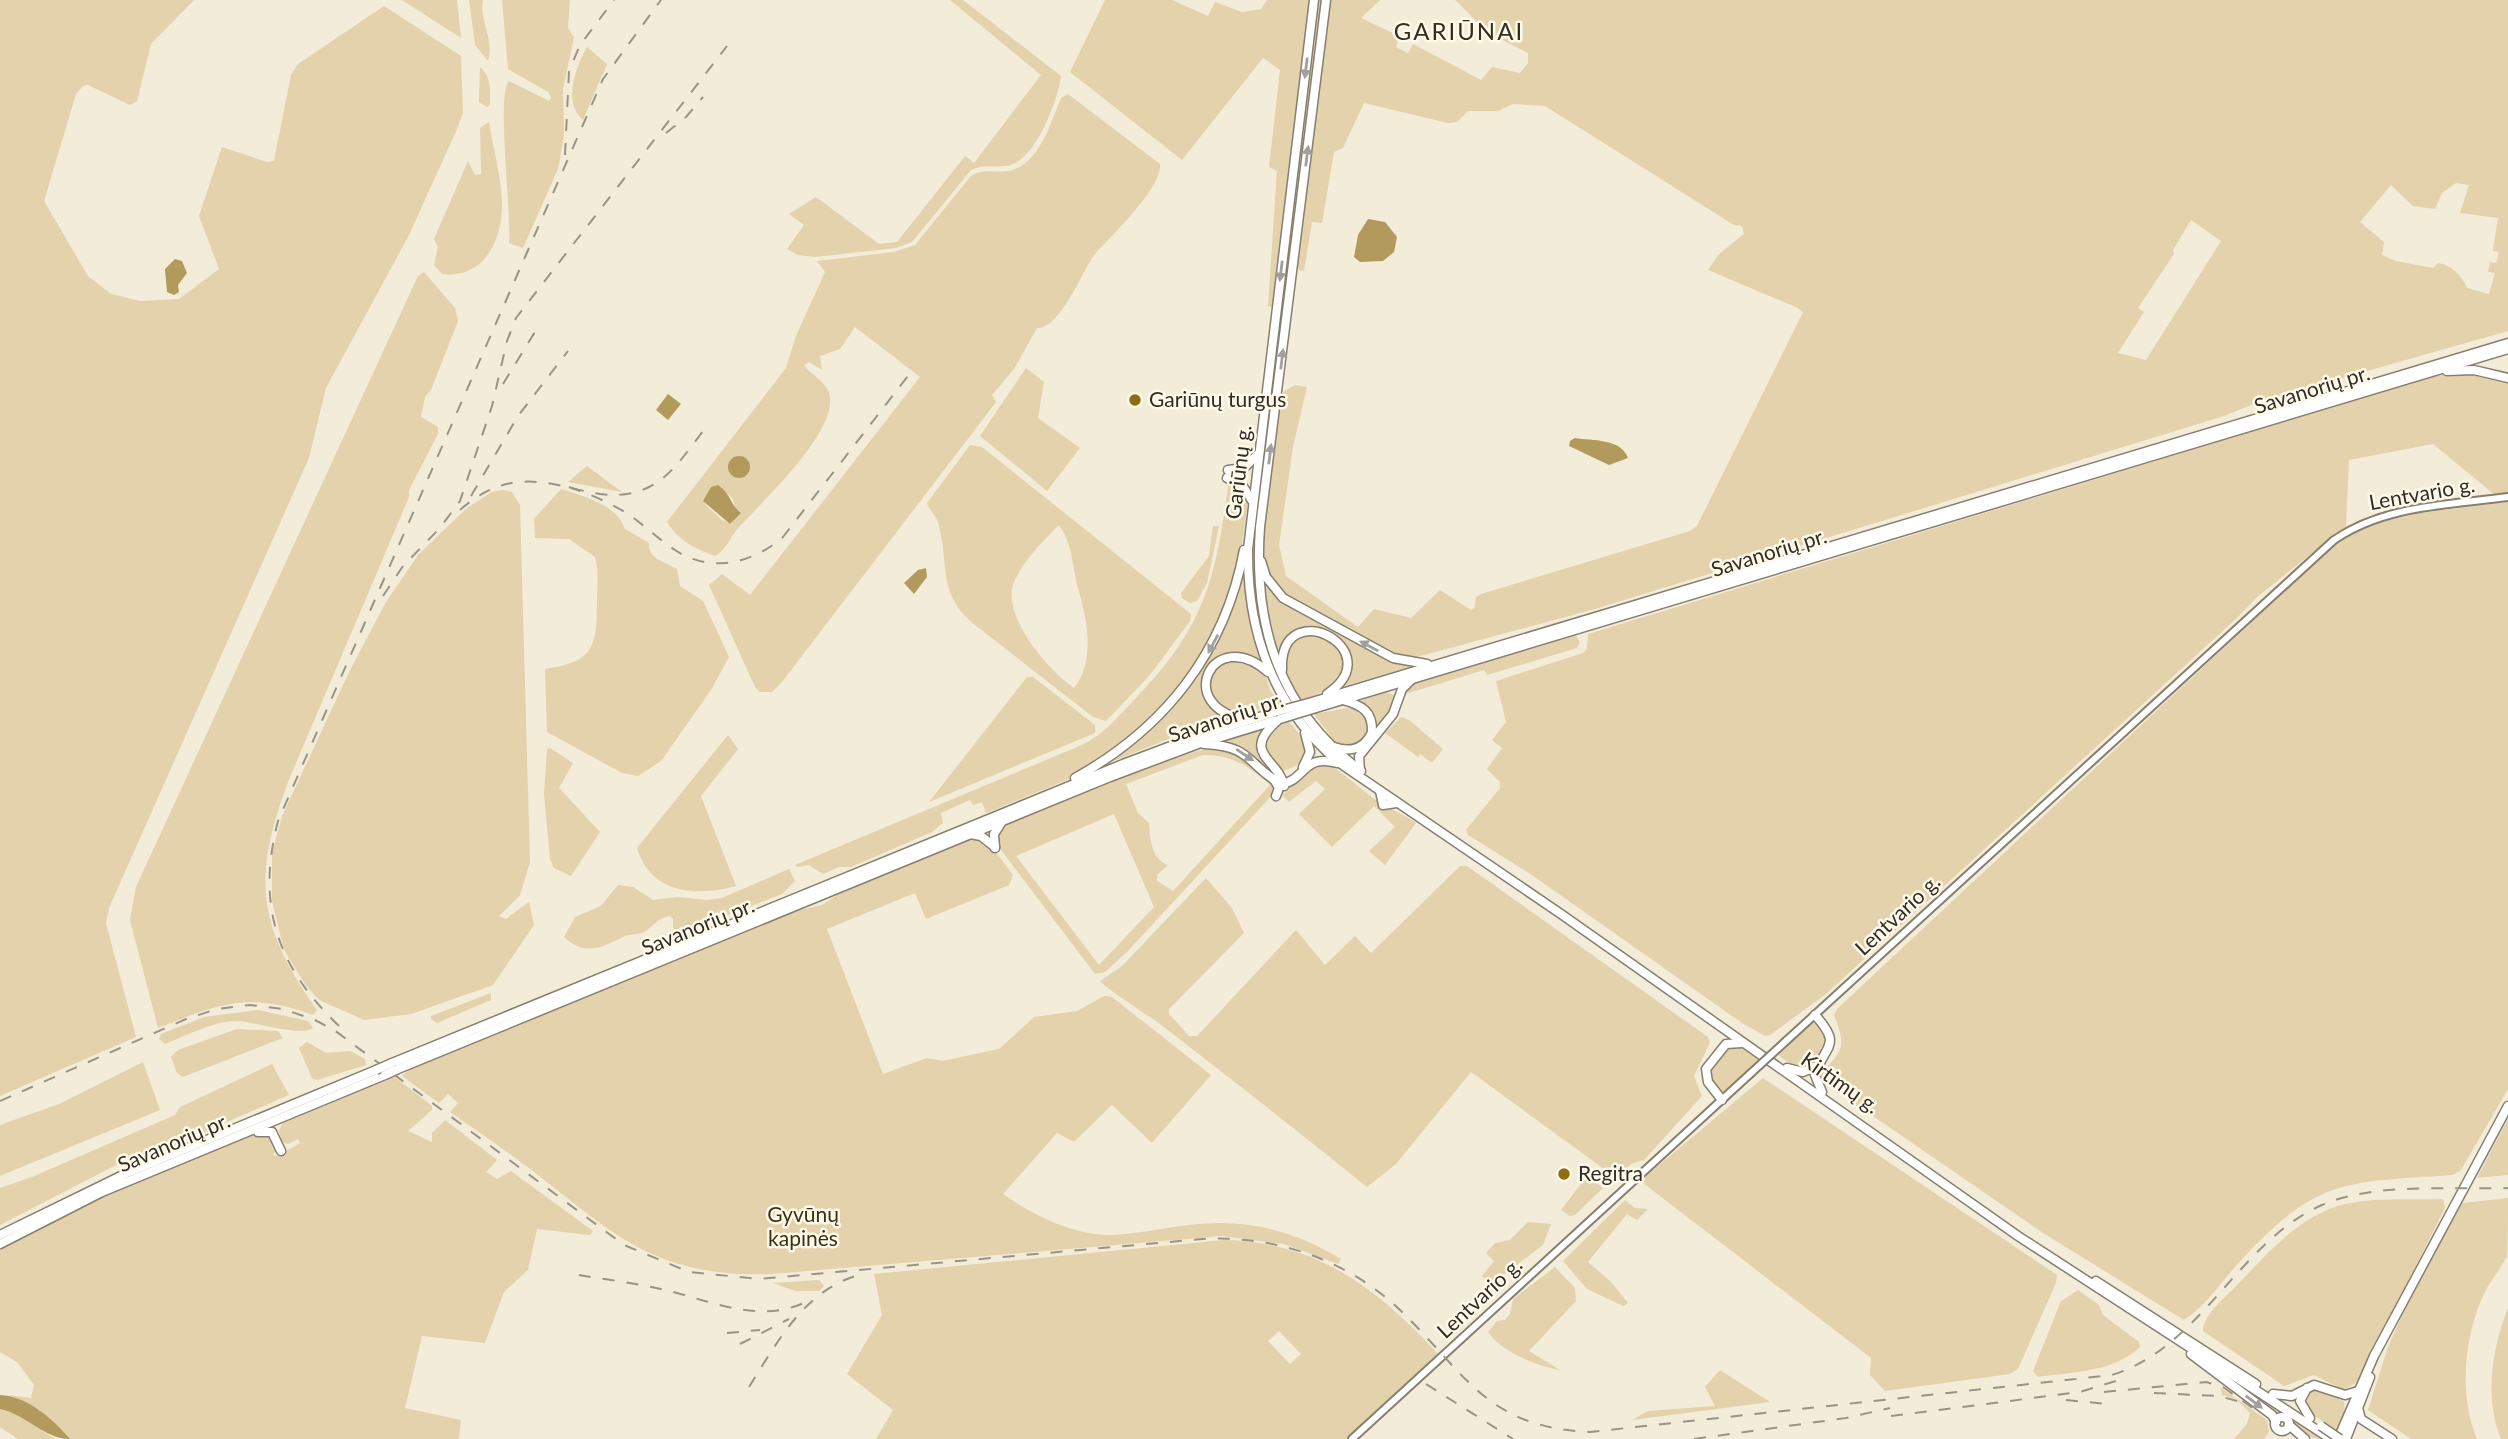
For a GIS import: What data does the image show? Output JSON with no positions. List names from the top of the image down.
{
  "streets": {
    "highway": ["Savanorių pr.", "Gariūnų g.", "Kirtimų g."],
    "main road": ["Lentvario g."]
  },
  "crossings": [
    ["Gariūnų g.", "Kirtimų g."]
  ],
  "districts": ["GARIŪNAI"],
  "parks": ["Gyvūnų kapinės"],
  "places": ["Gariūnų turgus", "Regitra"]
}
